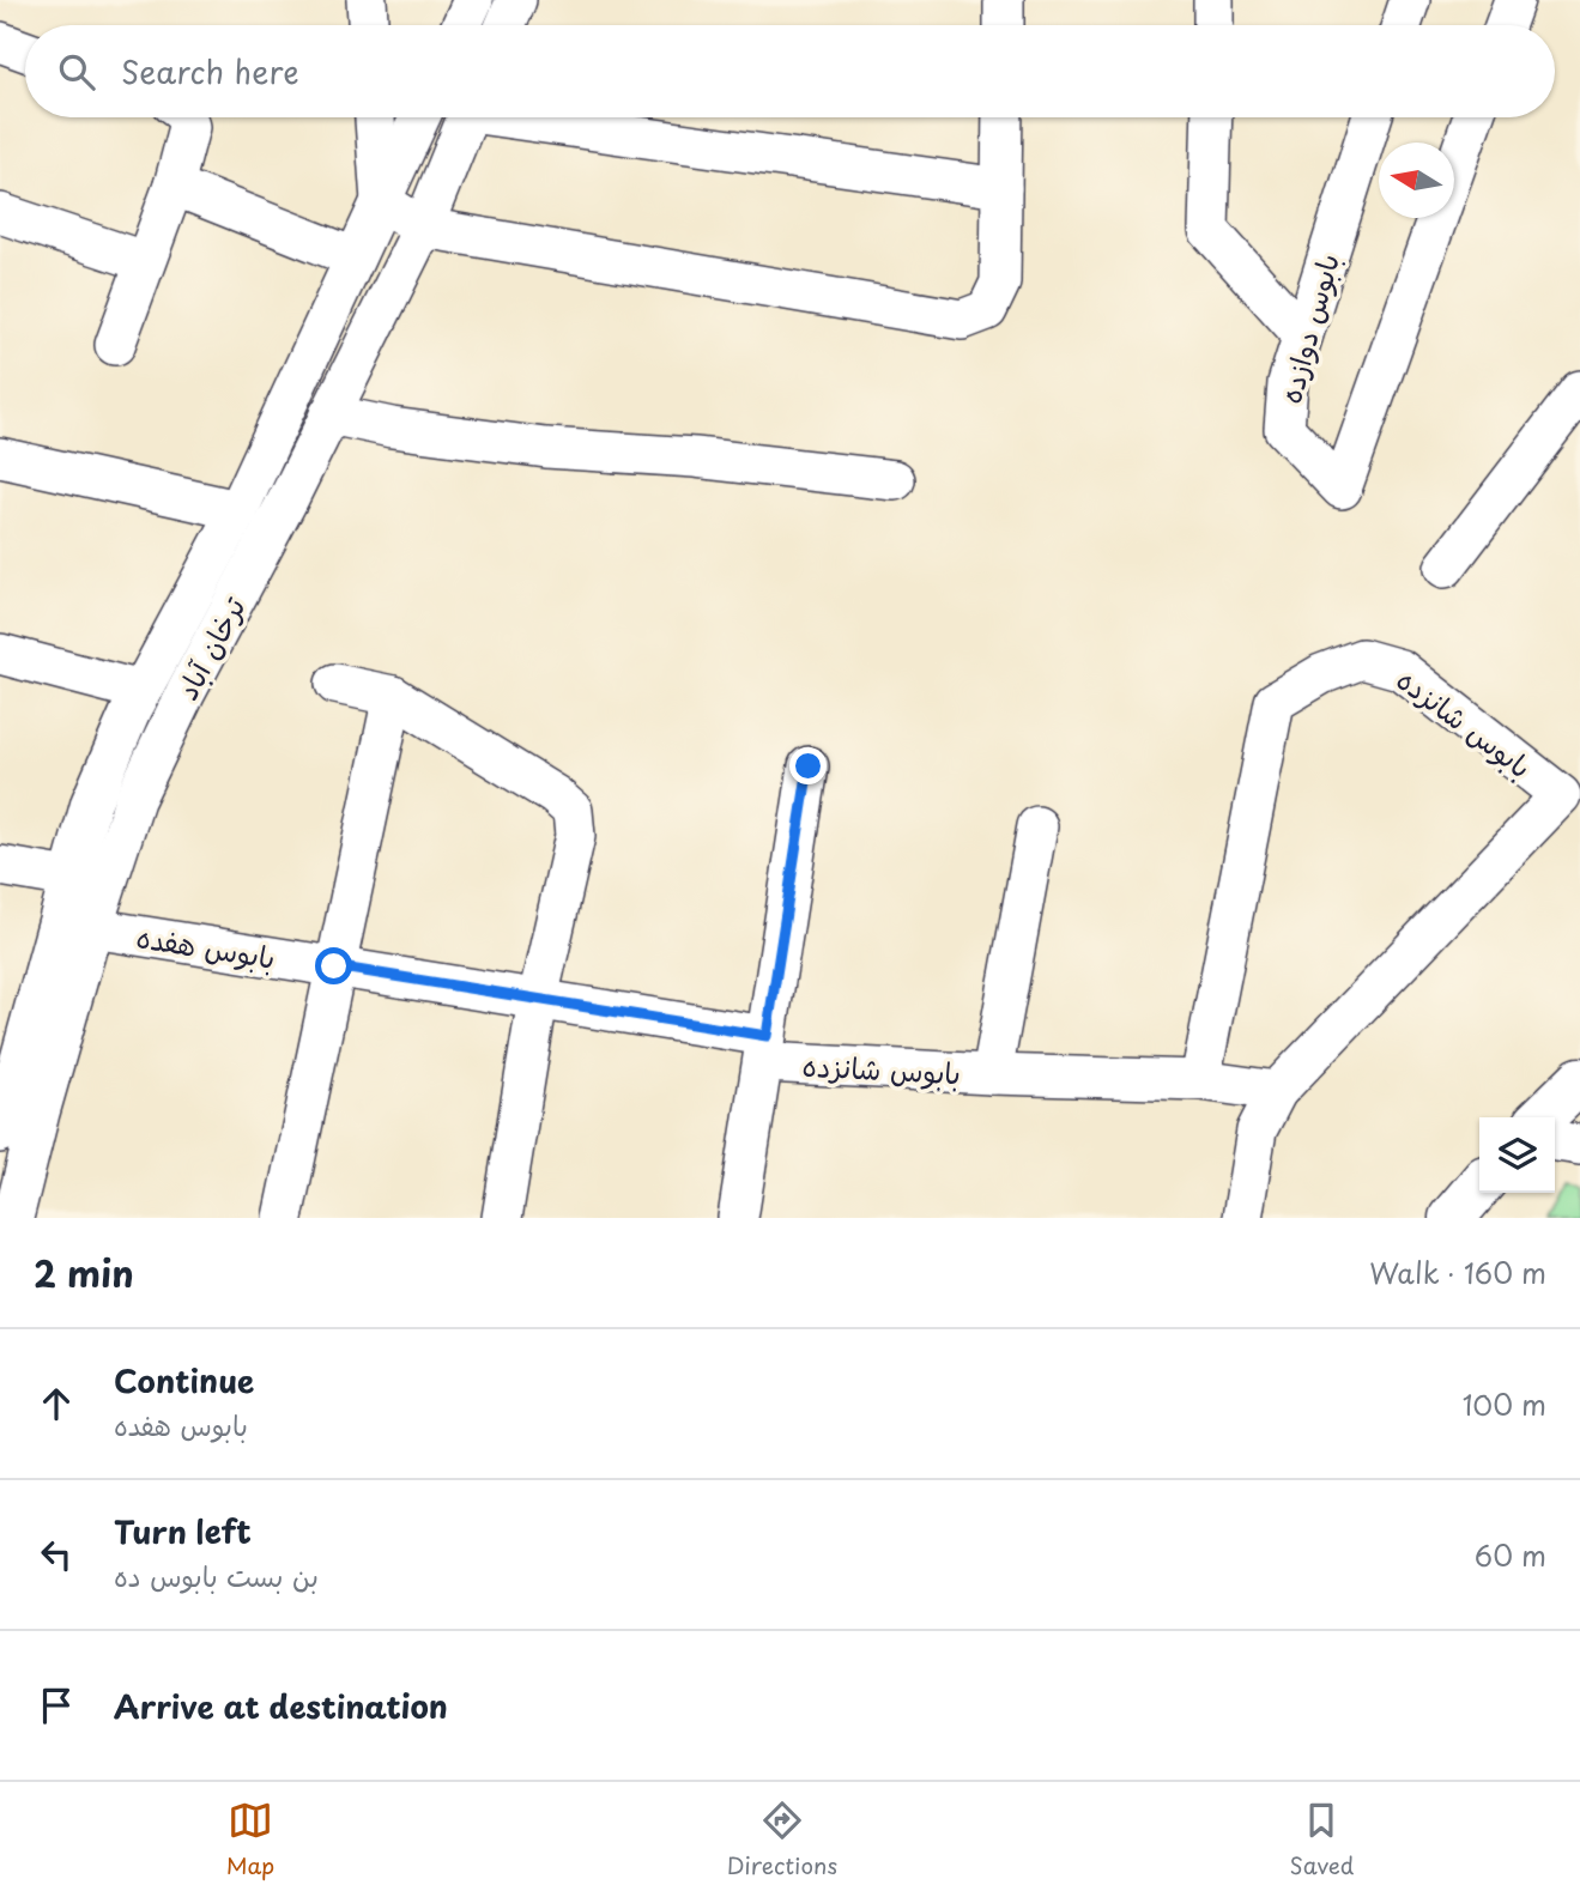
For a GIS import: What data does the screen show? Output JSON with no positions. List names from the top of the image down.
{
  "streets": {
    "street": [
      "بابوس دوازده",
      "ترخان آباد",
      "بابوس شانزده",
      "بابوس هفده"
    ]
  },
  "crossings": [
    ["ترخان آباد", "بابوس هفده"],
    ["بابوس شانزده", "بابوس هفده"]
  ],
  "north": "left",
  "page": {
    "search": "Search here",
    "heading": ["2 min", "Walk · 160 m"],
    "list": [
      ["Continue", "بابوس هفده", "100 m"],
      ["Turn left", "بن بست بابوس ده", "60 m"],
      "Arrive at destination"
    ],
    "nav": ["Map", "Directions", "Saved"]
  }
}
